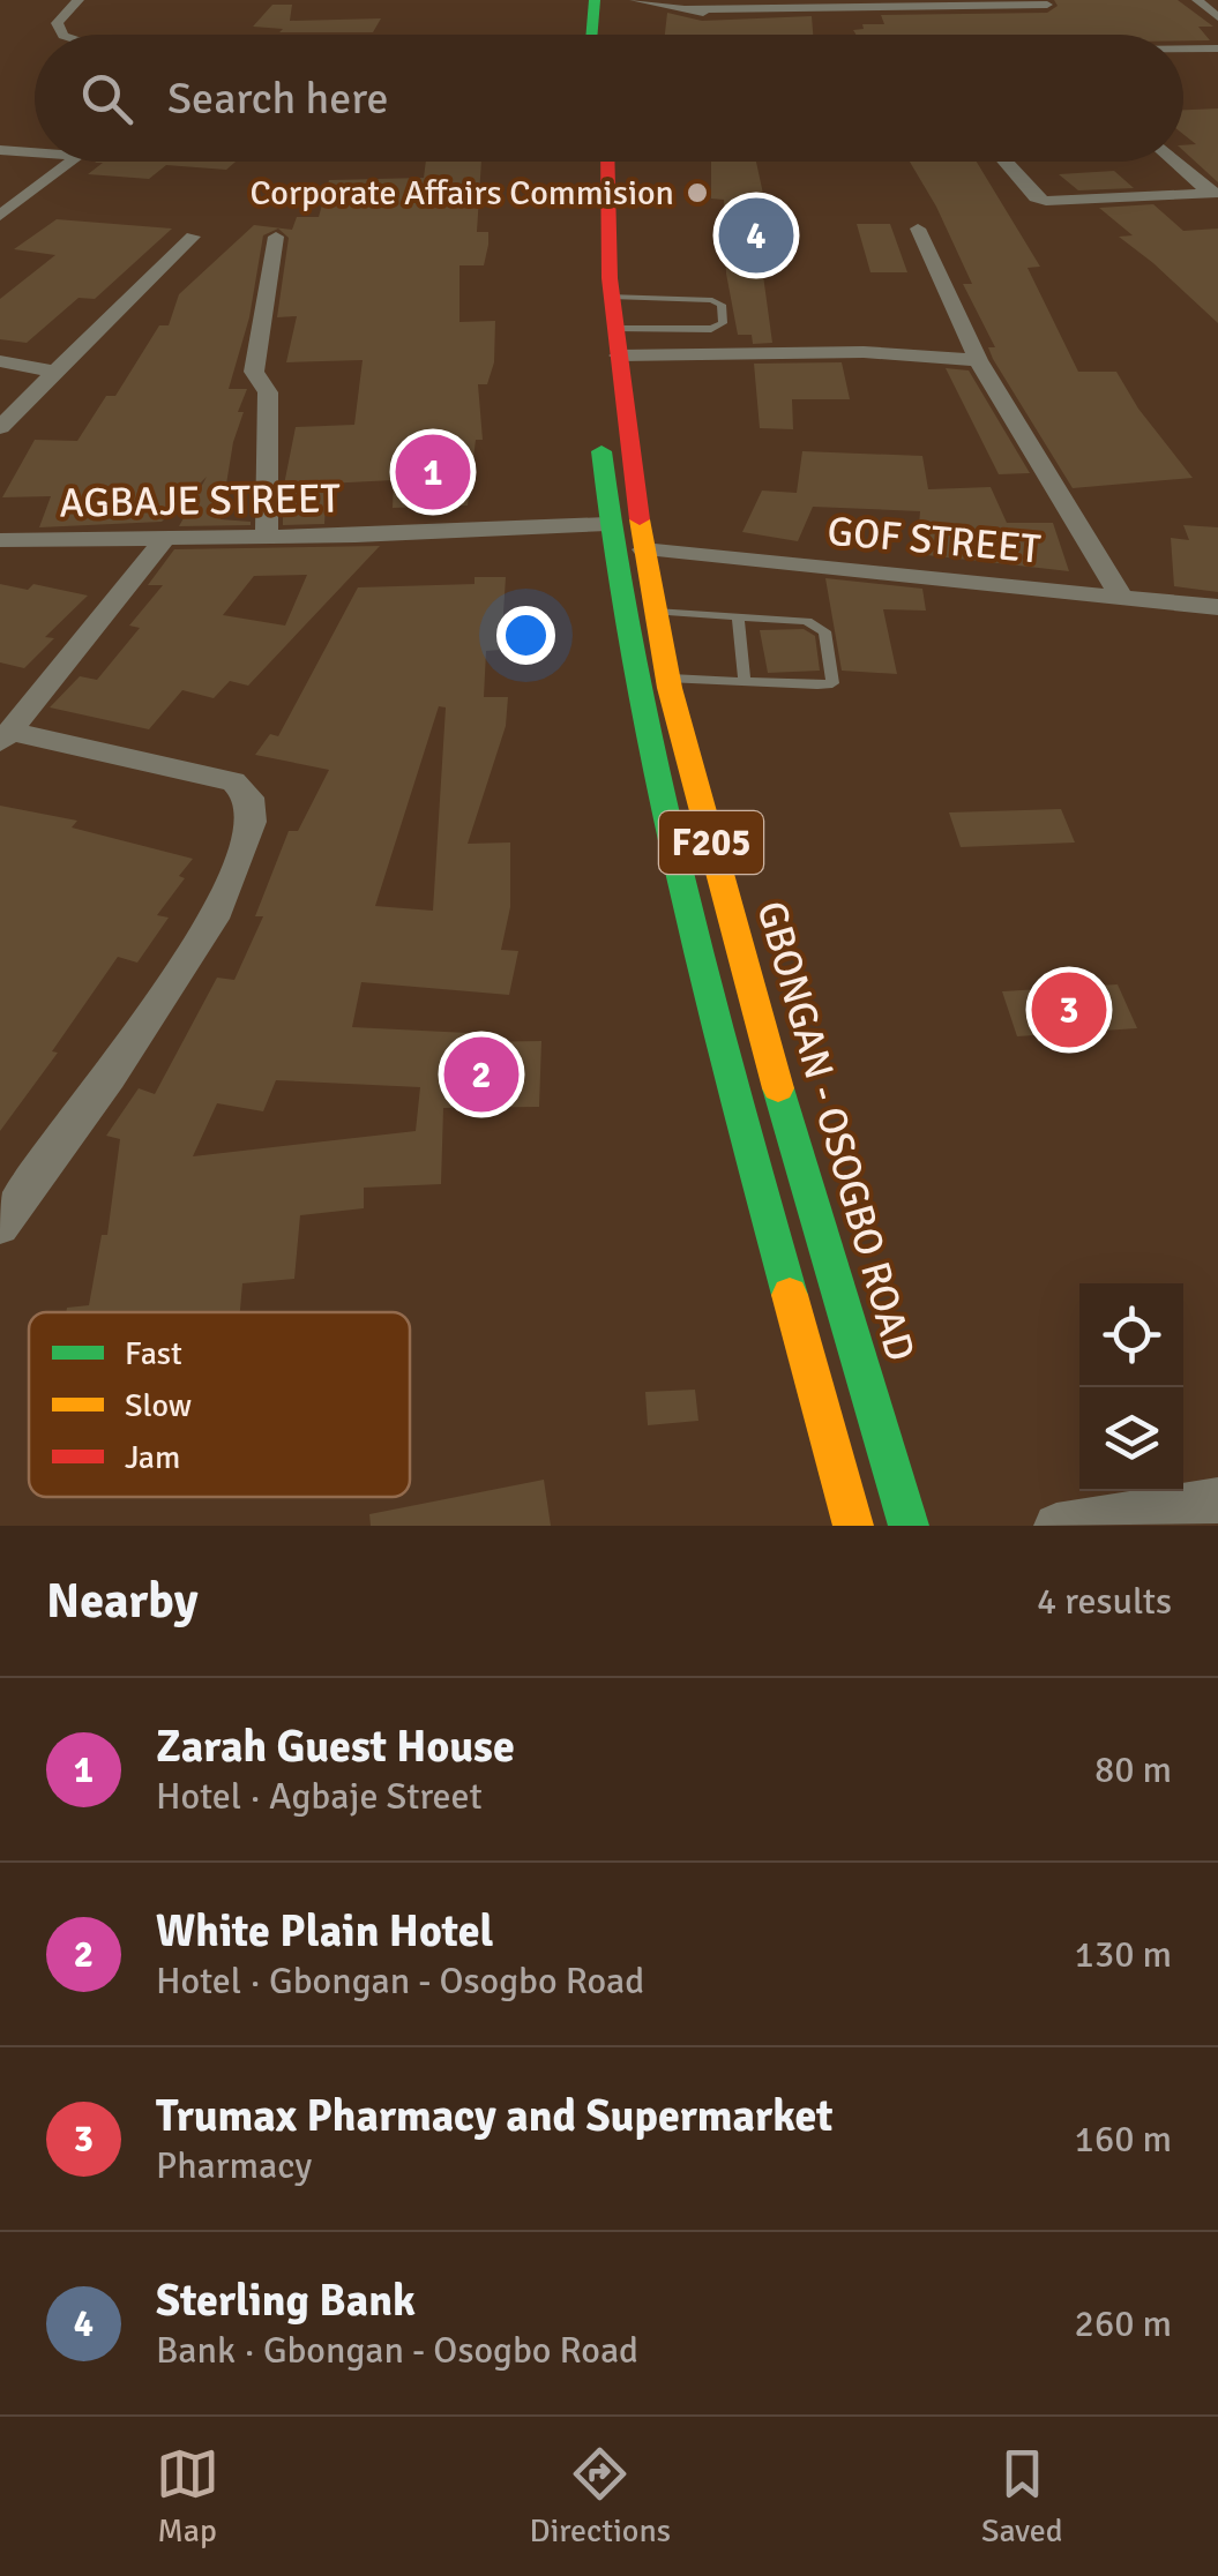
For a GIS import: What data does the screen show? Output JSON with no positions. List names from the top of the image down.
{
  "streets": {
    "main road": ["F205", "GBONGAN - OSOGBO ROAD"],
    "street": ["AGBAJE STREET", "GOF STREET"]
  },
  "crossings": [
    ["AGBAJE STREET", "F205"],
    ["GOF STREET", "GBONGAN - OSOGBO ROAD"]
  ],
  "places": ["Corporate Affairs Commision"],
  "legend": ["Fast", "Slow", "Jam"],
  "page": {
    "search": "Search here",
    "pins": [
      "4",
      "1",
      "3",
      "2"
    ],
    "heading": ["Nearby", "4 results"],
    "list": [
      {
        "mark": "1",
        "name": "Zarah Guest House",
        "note": "Hotel · Agbaje Street",
        "value": "80 m"
      },
      {
        "mark": "2",
        "name": "White Plain Hotel",
        "note": "Hotel · Gbongan - Osogbo Road",
        "value": "130 m"
      },
      {
        "mark": "3",
        "name": "Trumax Pharmacy and Supermarket",
        "note": "Pharmacy",
        "value": "160 m"
      },
      {
        "mark": "4",
        "name": "Sterling Bank",
        "note": "Bank · Gbongan - Osogbo Road",
        "value": "260 m"
      }
    ],
    "nav": ["Map", "Directions", "Saved"]
  }
}
